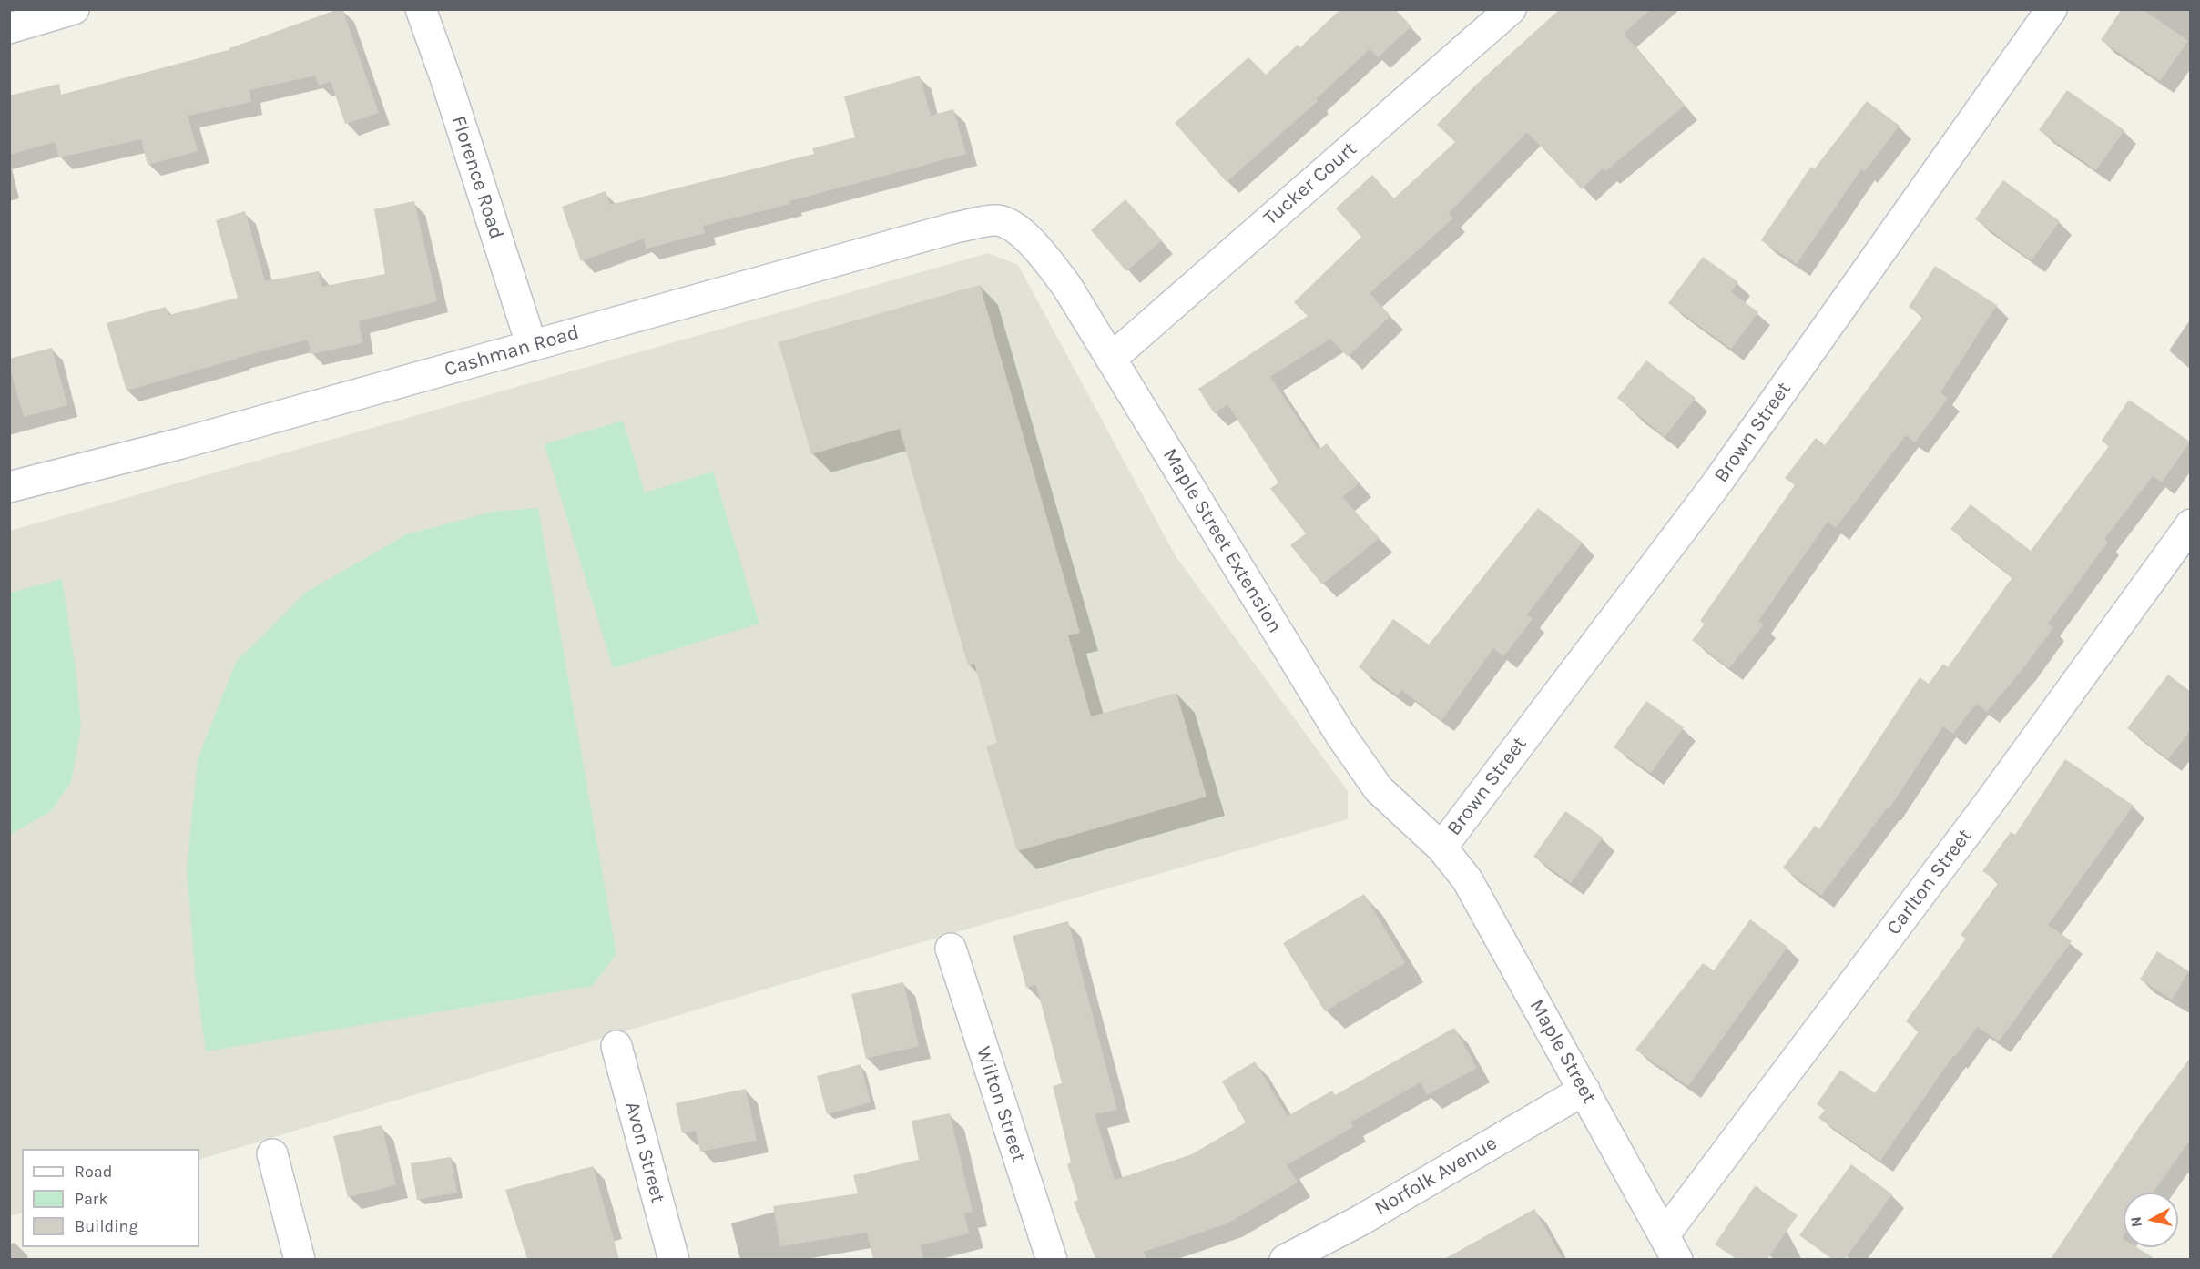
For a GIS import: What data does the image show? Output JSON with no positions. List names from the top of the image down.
{
  "streets": {
    "street": [
      "Florence Road",
      "Tucker Court",
      "Cashman Road",
      "Brown Street",
      "Maple Street Extension",
      "Carlton Street",
      "Maple Street",
      "Wilton Street",
      "Avon Street",
      "Norfolk Avenue"
    ]
  },
  "crossings": [
    ["Florence Road", "Cashman Road"],
    ["Tucker Court", "Maple Street Extension"],
    ["Cashman Road", "Maple Street Extension"],
    ["Brown Street", "Maple Street Extension"],
    ["Brown Street", "Maple Street"],
    ["Maple Street Extension", "Maple Street"],
    ["Carlton Street", "Maple Street"],
    ["Maple Street", "Norfolk Avenue"]
  ],
  "legend": ["Road", "Park", "Building"],
  "north": "left"
}
